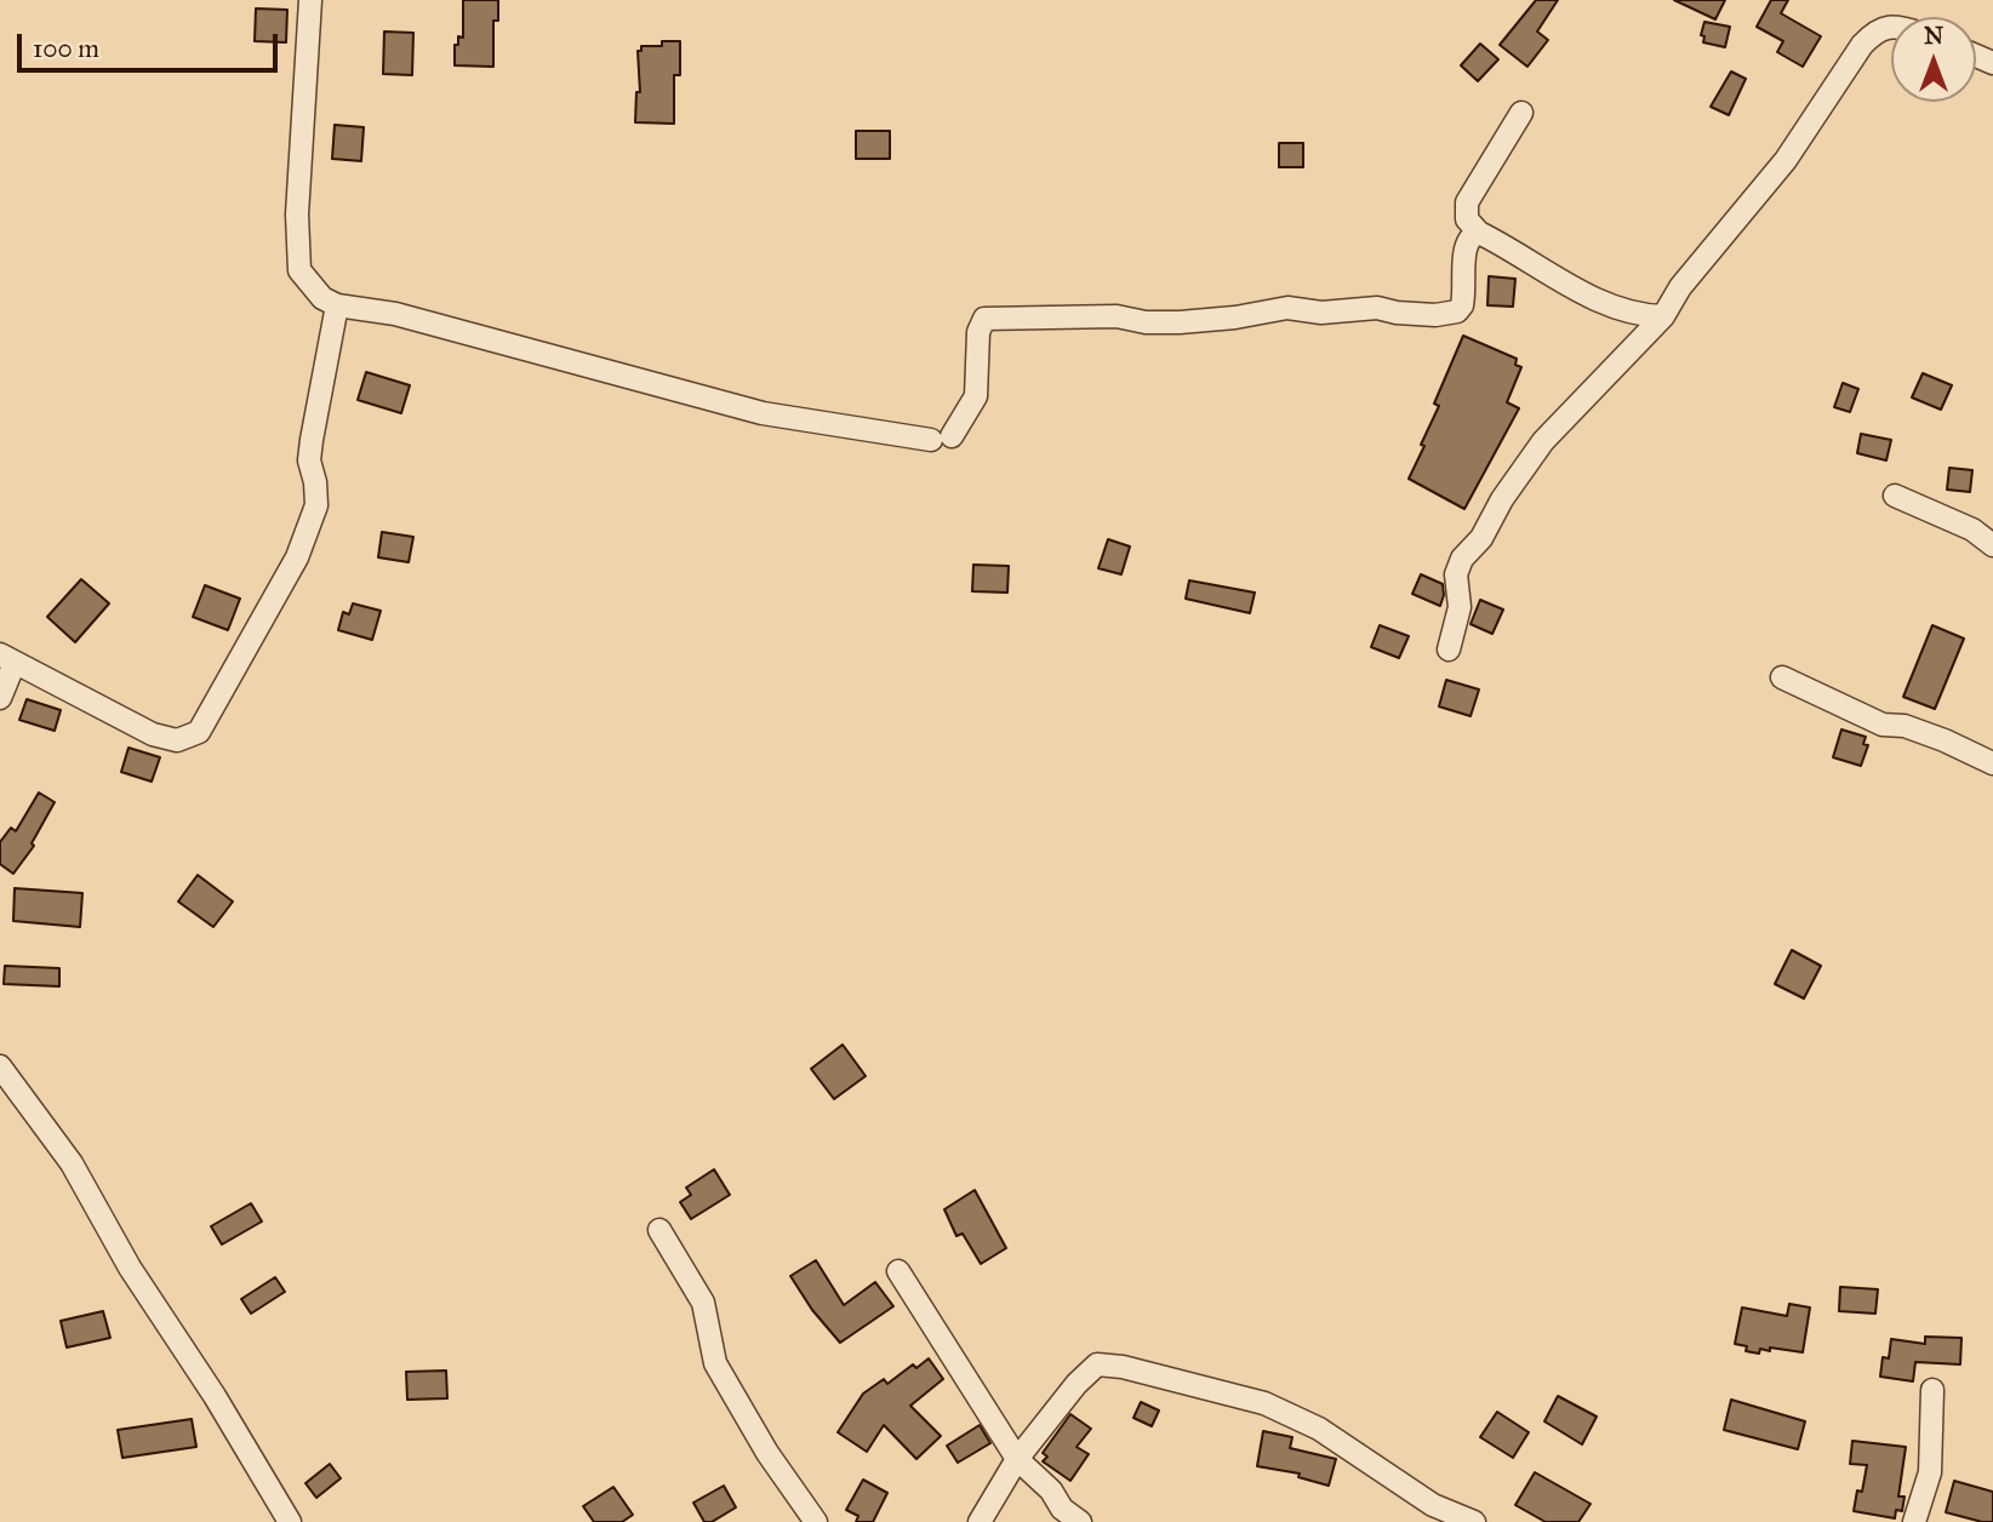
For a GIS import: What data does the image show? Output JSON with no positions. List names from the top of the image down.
{
  "scale_bar": "100 m",
  "north": "top"
}
